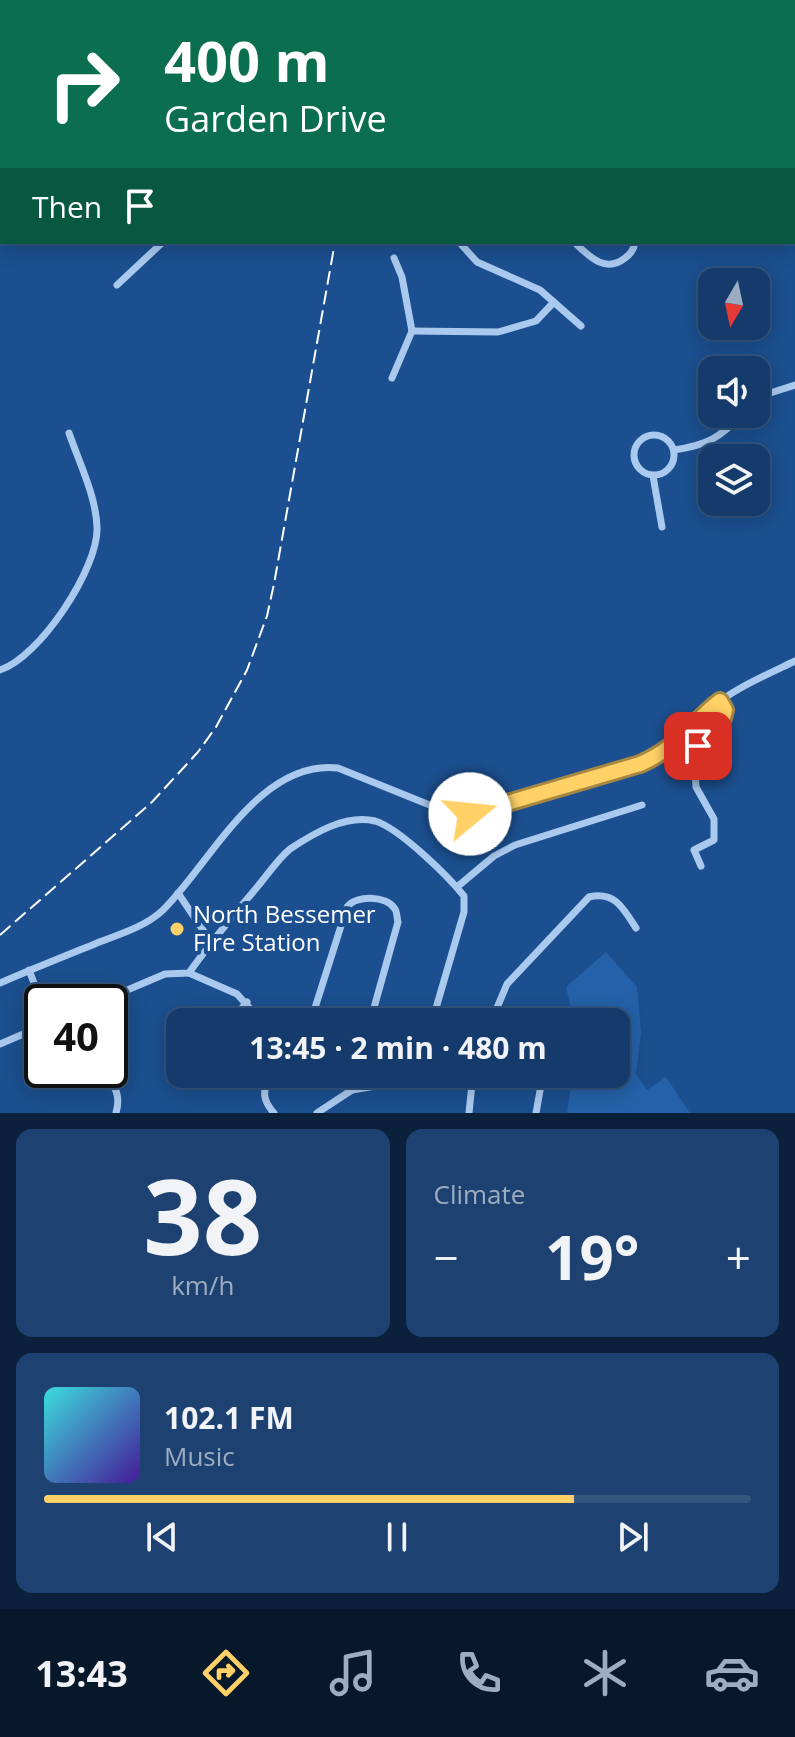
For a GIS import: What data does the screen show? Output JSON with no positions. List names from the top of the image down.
{
  "places": ["North Bessemer FIre Station"],
  "north": "bottom",
  "page": {
    "turn": ["400 m", "Garden Drive"],
    "then": "Then",
    "limit": "40",
    "trip": "13:45 · 2 min · 480 m",
    "tile": [
      ["38", "km/h"],
      "Climate"
    ],
    "heat": ["−", "19°", "+"],
    "song": ["102.1 FM", "Music"],
    "tabs": "13:43"
  }
}
